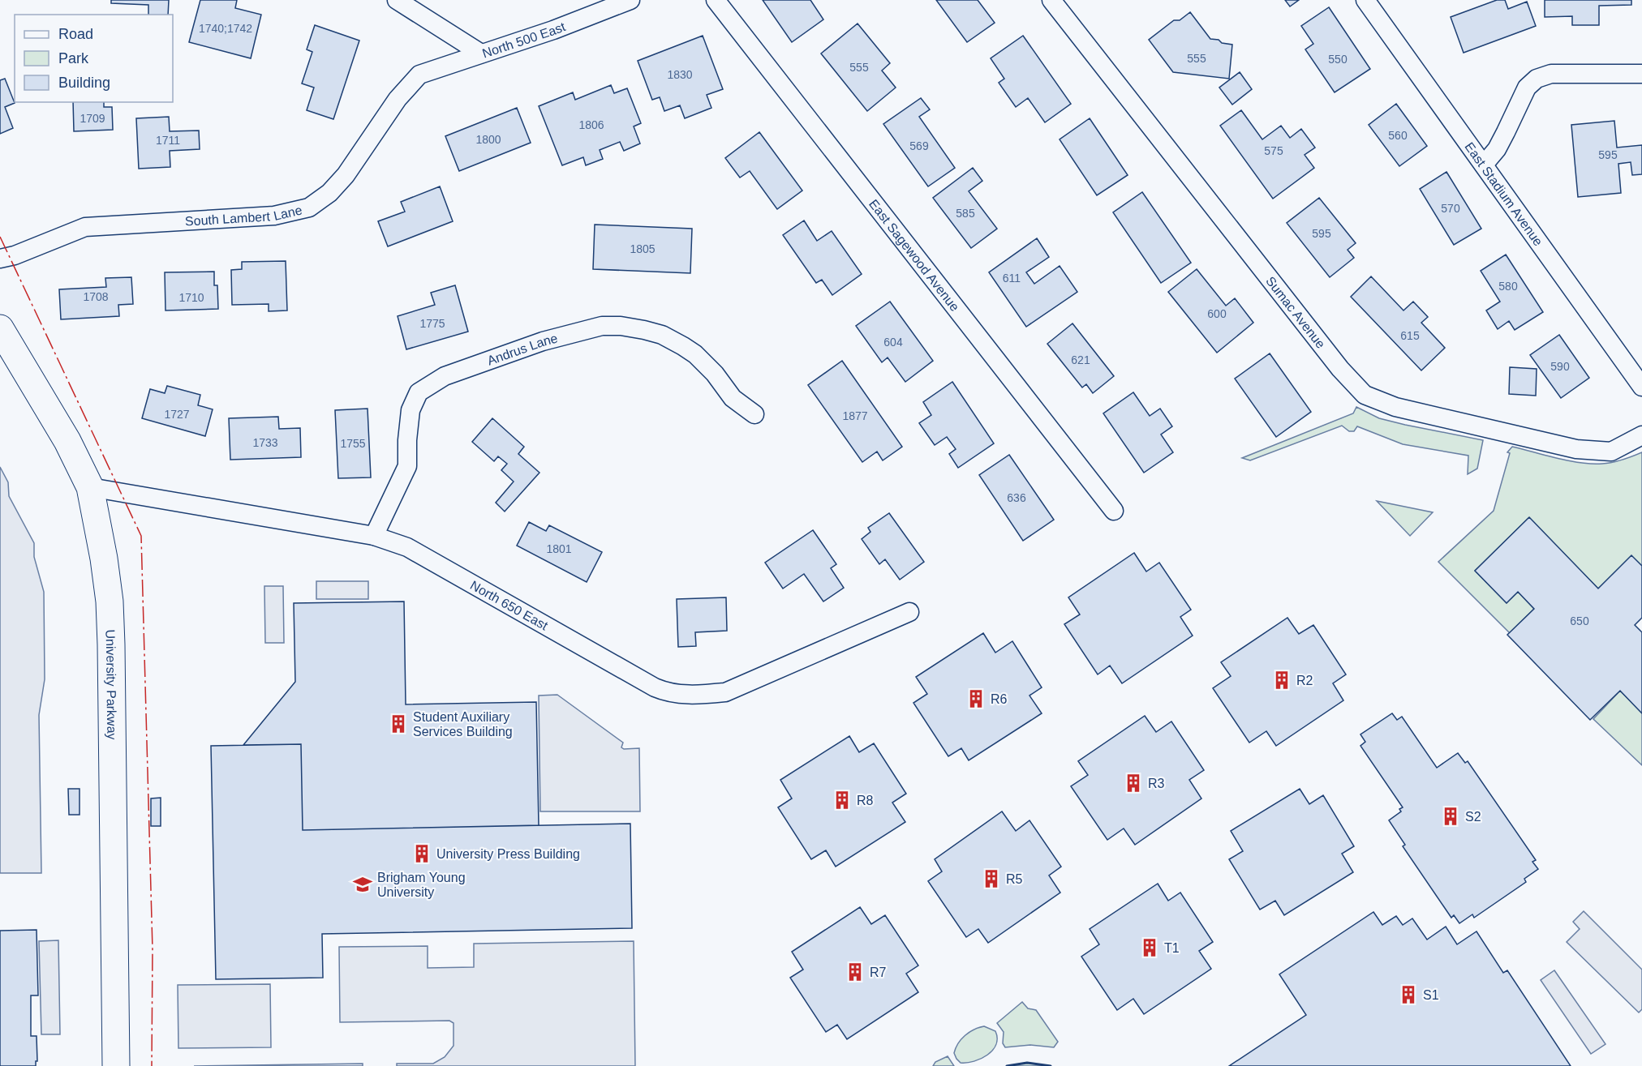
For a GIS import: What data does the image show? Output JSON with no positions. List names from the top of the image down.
{
  "streets": {
    "main road": ["University Parkway"],
    "street": [
      "North 500 East",
      "East Stadium Avenue",
      "South Lambert Lane",
      "East Sagewood Avenue",
      "Sumac Avenue",
      "Andrus Lane",
      "North 650 East"
    ]
  },
  "crossings": [
    ["North 500 East", "South Lambert Lane"],
    ["Andrus Lane", "North 650 East"],
    ["North 650 East", "University Parkway"]
  ],
  "places": {
    "building": [
      "R2",
      "R6",
      "Student Auxiliary Services Building",
      "R3",
      "R8",
      "S2",
      "University Press Building",
      "R5",
      "T1",
      "R7",
      "S1"
    ],
    "school or university": ["Brigham Young University"]
  },
  "house_numbers": [
    "1740;1742",
    "555",
    "550",
    "555",
    "1830",
    "1709",
    "1806",
    "560",
    "1800",
    "1711",
    "569",
    "575",
    "595",
    "570",
    "585",
    "595",
    "1805",
    "611",
    "580",
    "1708",
    "1710",
    "600",
    "1775",
    "615",
    "604",
    "621",
    "590",
    "1727",
    "1877",
    "1733",
    "1755",
    "636",
    "1801",
    "650"
  ],
  "legend": ["Road", "Park", "Building"]
}
